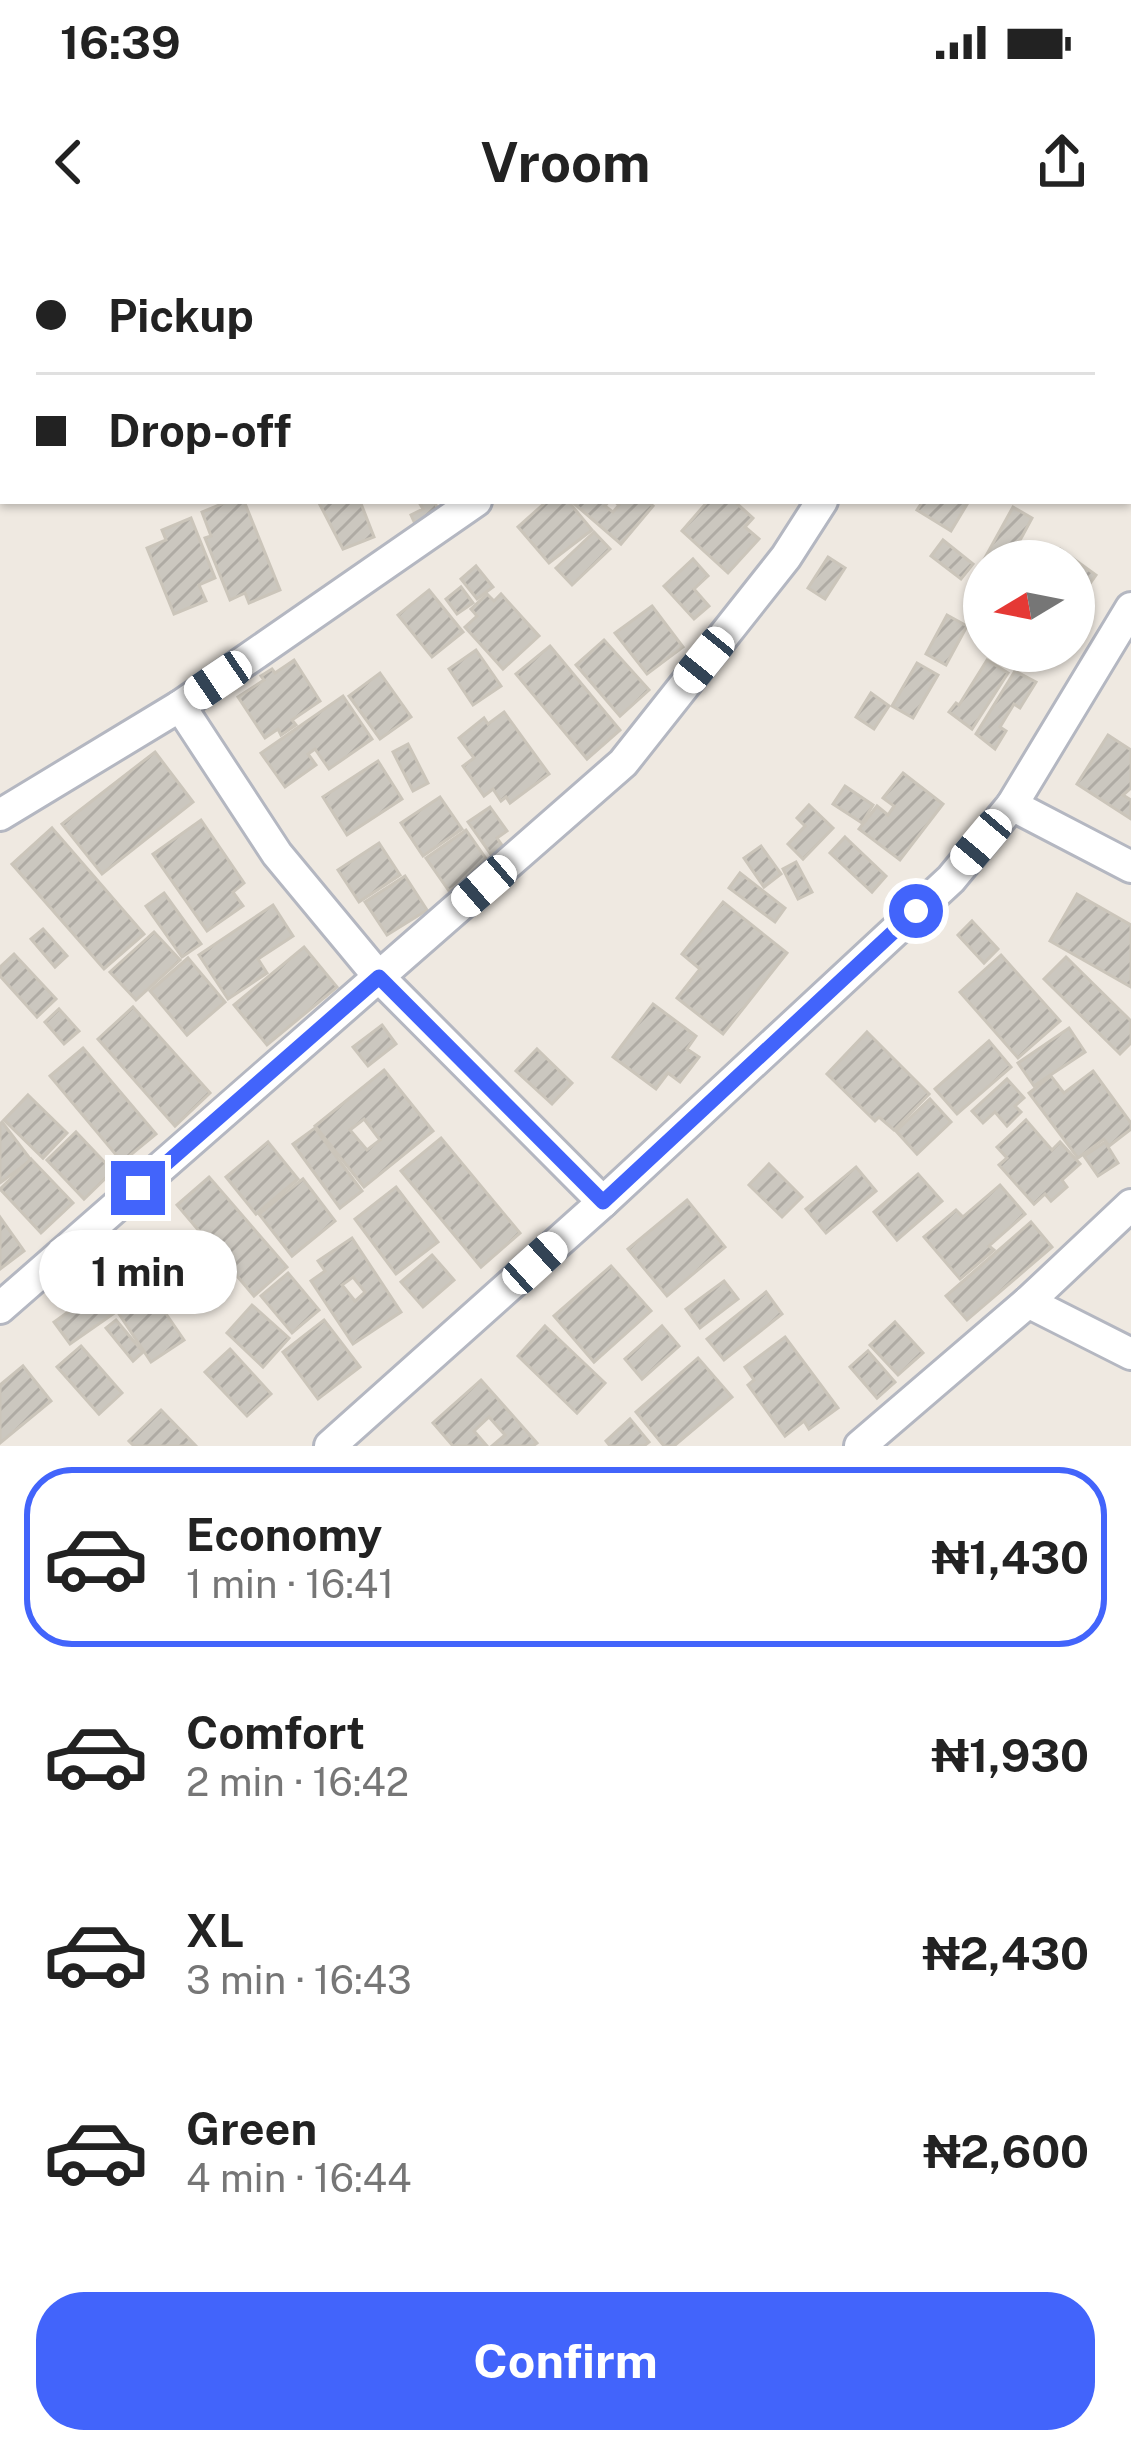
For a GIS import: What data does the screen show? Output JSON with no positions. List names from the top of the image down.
{
  "north": "left",
  "page": {
    "status": "16:39",
    "header": "Vroom",
    "banner": ["Pickup", "Drop-off"],
    "bubble": "1 min",
    "list": [
      {
        "name": "Economy",
        "note": "1 min · 16:41",
        "value": "₦1,430"
      },
      {
        "name": "Comfort",
        "note": "2 min · 16:42",
        "value": "₦1,930"
      },
      {
        "name": "XL",
        "note": "3 min · 16:43",
        "value": "₦2,430"
      },
      {
        "name": "Green",
        "note": "4 min · 16:44",
        "value": "₦2,600"
      }
    ],
    "buttons": "Confirm"
  }
}
